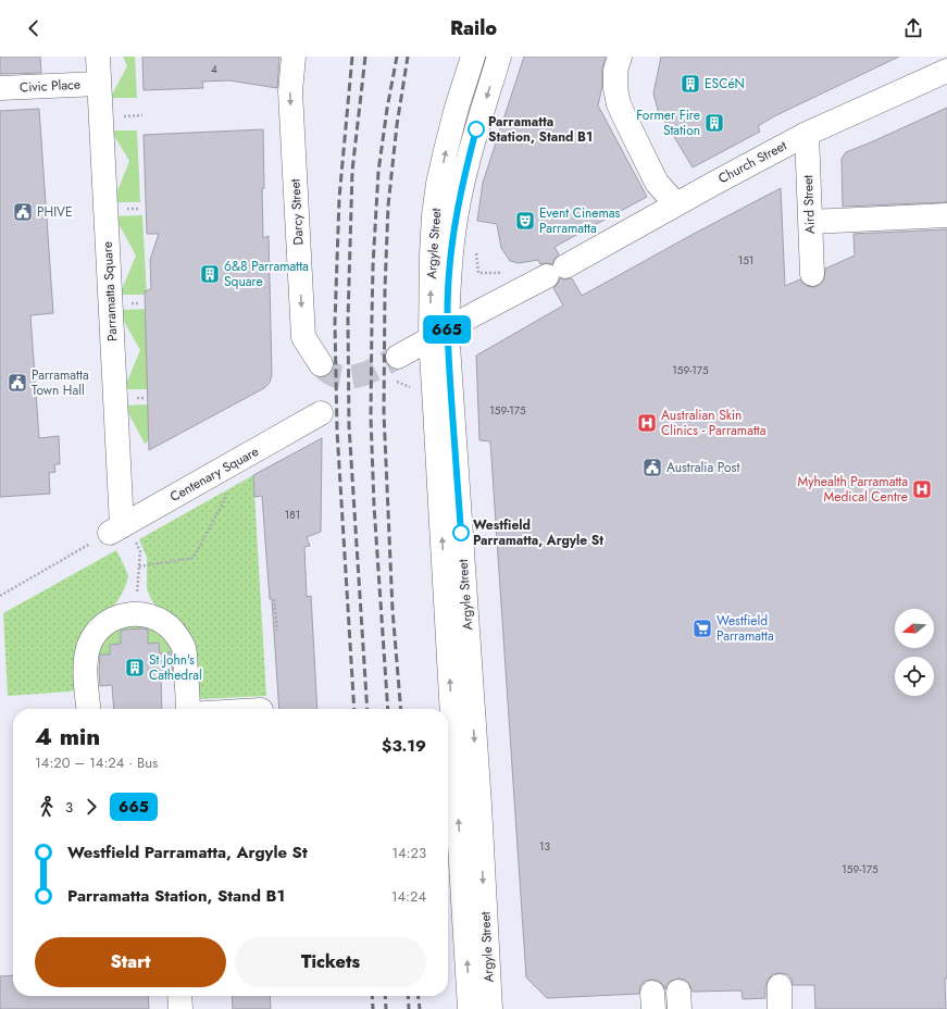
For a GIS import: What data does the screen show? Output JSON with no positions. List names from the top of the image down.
{
  "streets": {
    "street": [
      "Civic Place",
      "Church Street",
      "Aird Street",
      "Darcy Street",
      "Argyle Street",
      "Parramatta Square",
      "Centenary Square"
    ]
  },
  "crossings": [
    ["Civic Place", "Parramatta Square"],
    ["Church Street", "Aird Street"],
    ["Church Street", "Argyle Street"],
    ["Parramatta Square", "Centenary Square"]
  ],
  "one_way": ["Darcy Street"],
  "places": {
    "building": [
      "ESCéN",
      "Former Fire Station",
      "6&8 Parramatta Square",
      "St John's Cathedral"
    ],
    "other": ["Parramatta Station, Stand B1", "Westfield Parramatta, Argyle St"],
    "public building": ["PHIVE", "Parramatta Town Hall", "Australia Post"],
    "theatre": ["Event Cinemas Parramatta"],
    "hospital": ["Australian Skin Clinics - Parramatta", "Myhealth Parramatta Medical Centre"],
    "supermarket": ["Westfield Parramatta"]
  },
  "lines": ["bus line 665"],
  "house_numbers": [
    "4",
    "151",
    "159-175",
    "159-175",
    "181",
    "13",
    "159-175"
  ],
  "north": "left",
  "page": {
    "header": "Railo",
    "on_map": "665",
    "heading": ["4 min", "14:20 – 14:24 · Bus", "$3.19"],
    "legs": ["3", "665"],
    "list": [
      {
        "name": "Westfield Parramatta, Argyle St",
        "value": "14:23"
      },
      {
        "name": "Parramatta Station, Stand B1",
        "value": "14:24"
      }
    ],
    "buttons": ["Start", "Tickets"]
  }
}
